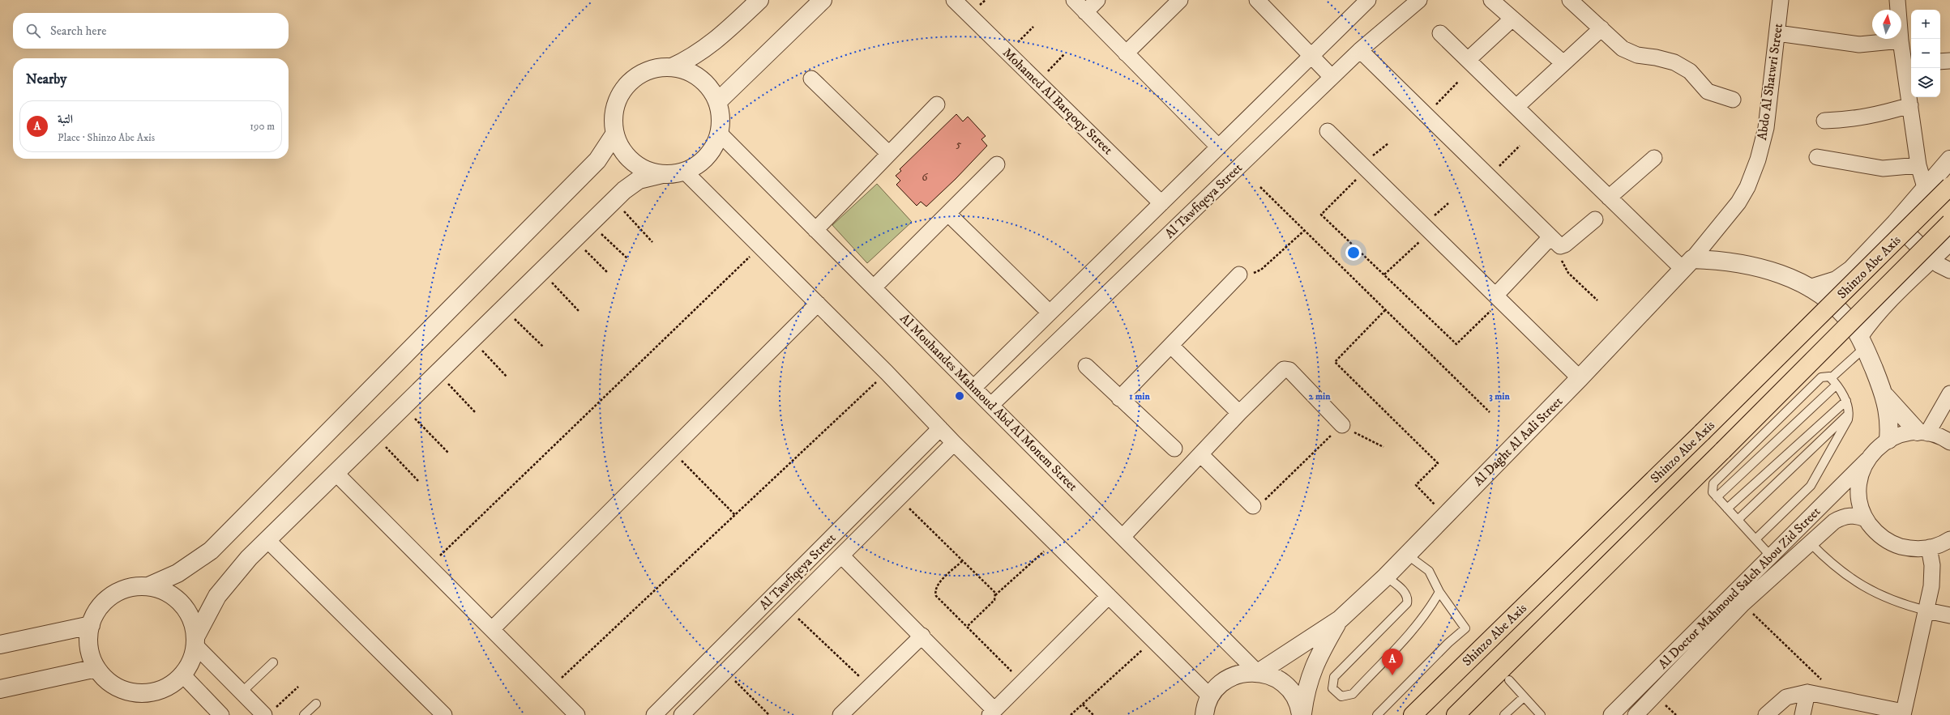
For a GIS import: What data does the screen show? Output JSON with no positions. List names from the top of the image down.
{
  "streets": {
    "main road": ["Shinzo Abe Axis"],
    "street": [
      "Abdo Al Shatwri Street",
      "Mohamed Al Barqoqy Street",
      "Al Tawfiqeya Street",
      "Al Mouhandes Mahmoud Abd Al Monem Street",
      "Al Daght Al Aali Street",
      "Al Doctor Mahmoud Saleh Abou Zid Street"
    ]
  },
  "crossings": [
    ["Abdo Al Shatwri Street", "Al Daght Al Aali Street"],
    ["Al Tawfiqeya Street", "Al Mouhandes Mahmoud Abd Al Monem Street"],
    ["Al Mouhandes Mahmoud Abd Al Monem Street", "Al Daght Al Aali Street"]
  ],
  "house_numbers": ["5", "6"],
  "north": "top",
  "page": {
    "map_buttons": ["+", "−"],
    "search": "Search here",
    "heading": "Nearby",
    "list": [
      {
        "mark": "A",
        "name": "التبة",
        "note": "Place · Shinzo Abe Axis",
        "value": "190 m"
      }
    ],
    "pins": "A"
  },
  "rings": ["1 min", "2 min", "3 min"]
}
